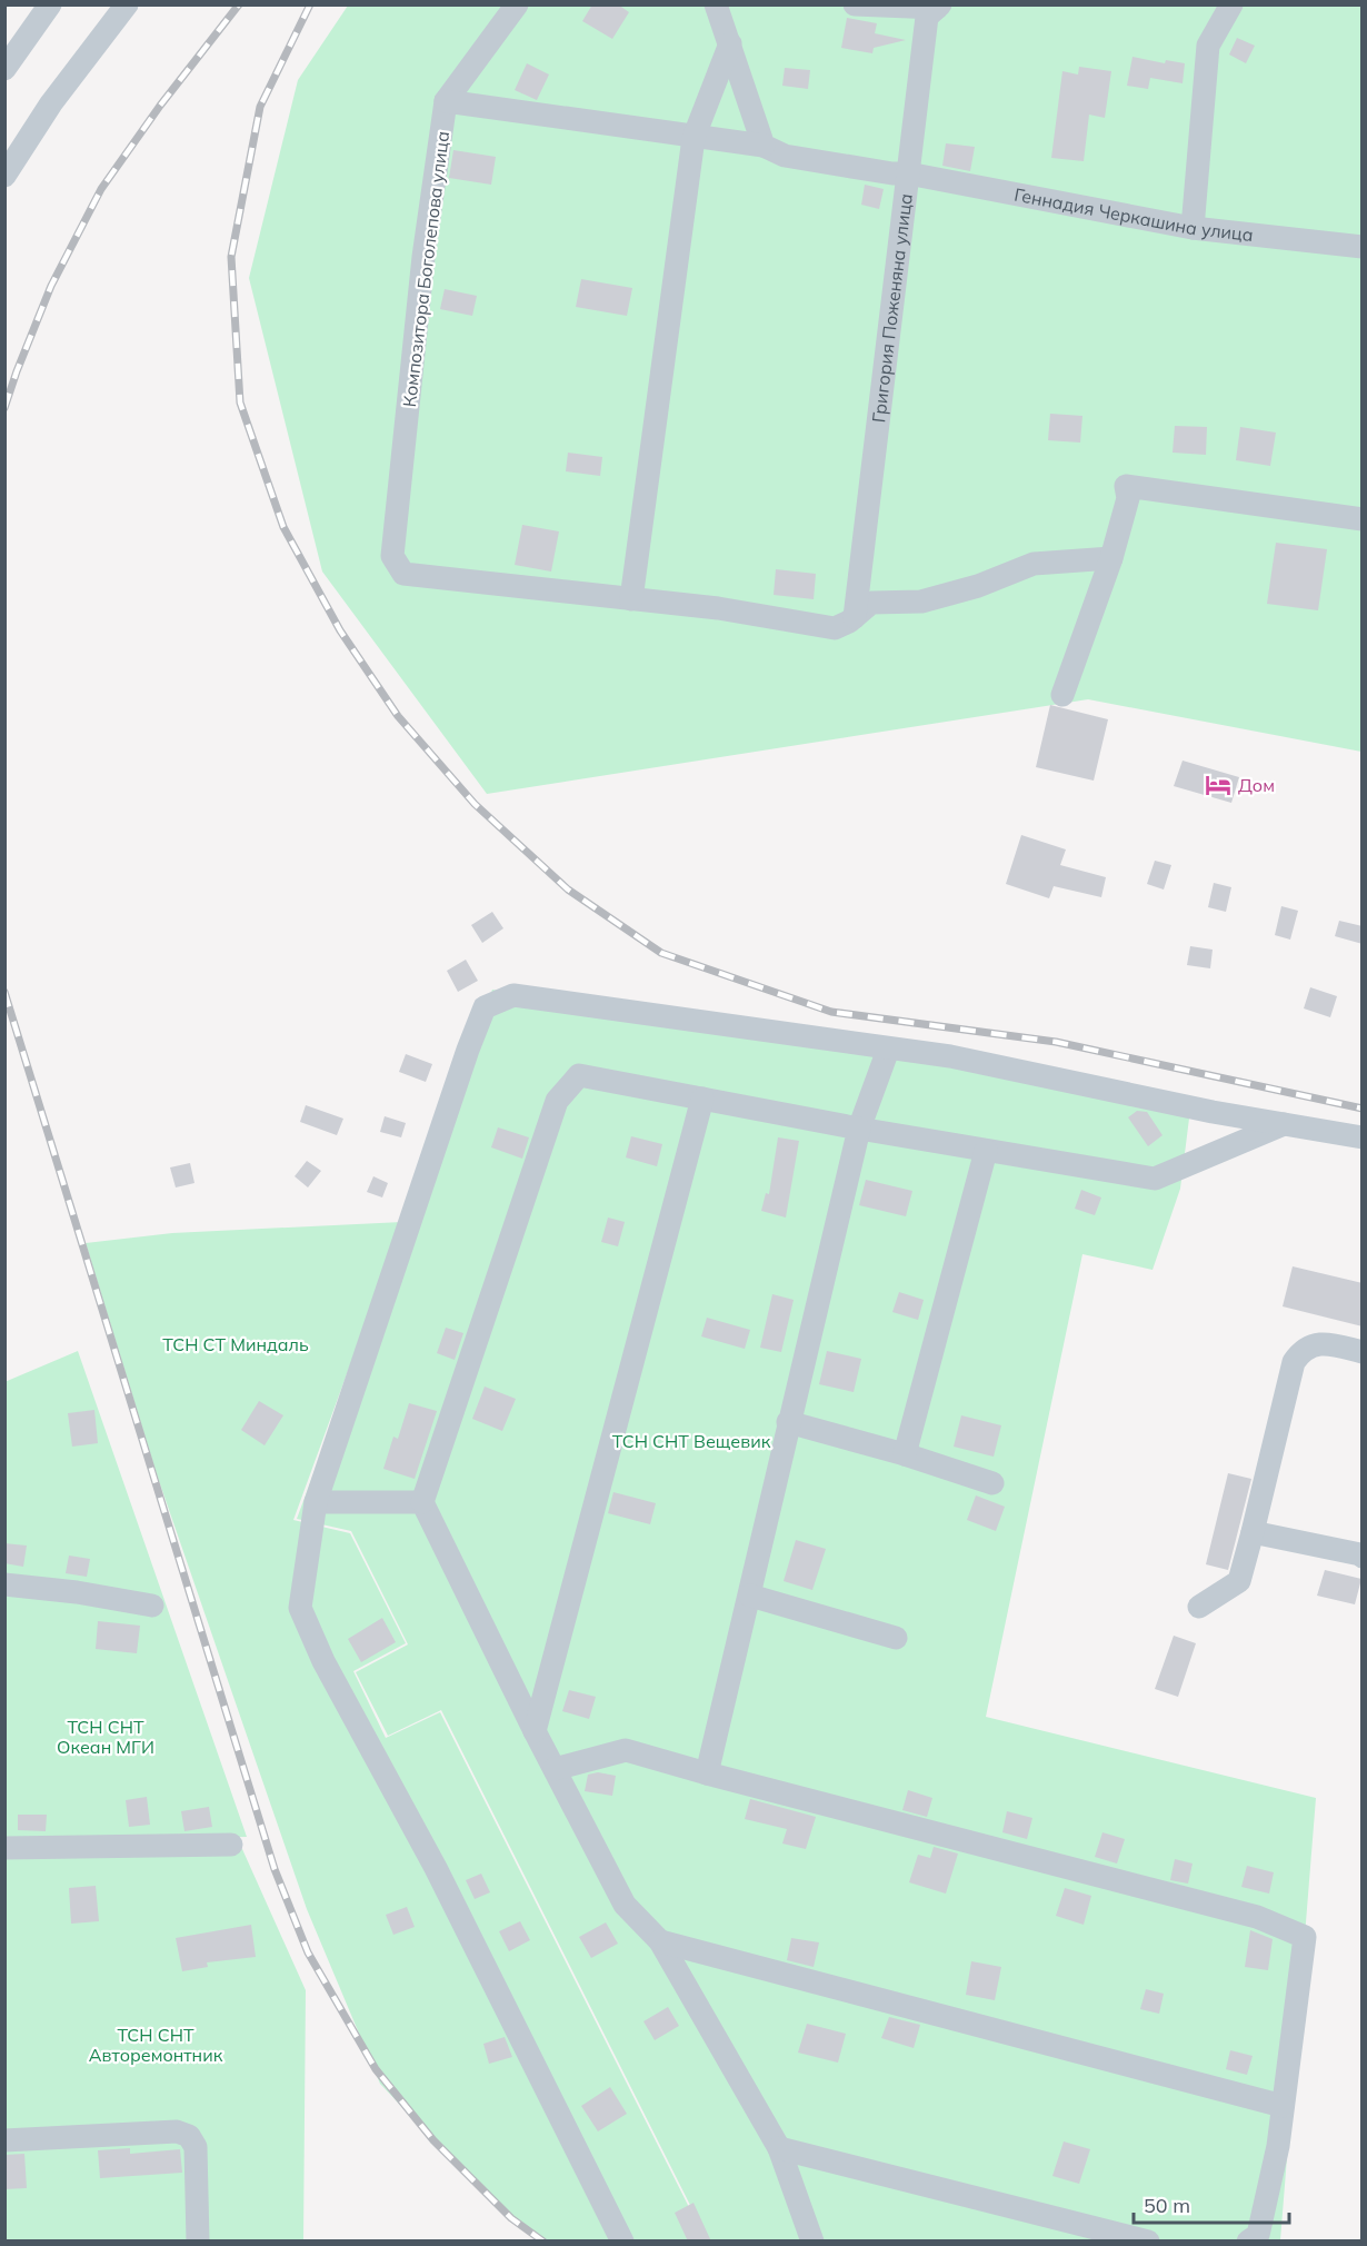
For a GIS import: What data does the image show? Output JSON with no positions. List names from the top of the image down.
{
  "streets": {
    "street": ["Геннадия Черкашина улица", "Композитора Боголепова улица", "Григория Поженяна улица"]
  },
  "crossings": [
    ["Геннадия Черкашина улица", "Композитора Боголепова улица"],
    ["Геннадия Черкашина улица", "Григория Поженяна улица"]
  ],
  "parks": [
    "ТСН СТ Миндаль",
    "ТСН СНТ Вещевик",
    "ТСН СНТ Океан МГИ",
    "ТСН СНТ Авторемонтник"
  ],
  "places": {
    "hotel": ["Дом"]
  },
  "scale_bar": "50 m"
}
